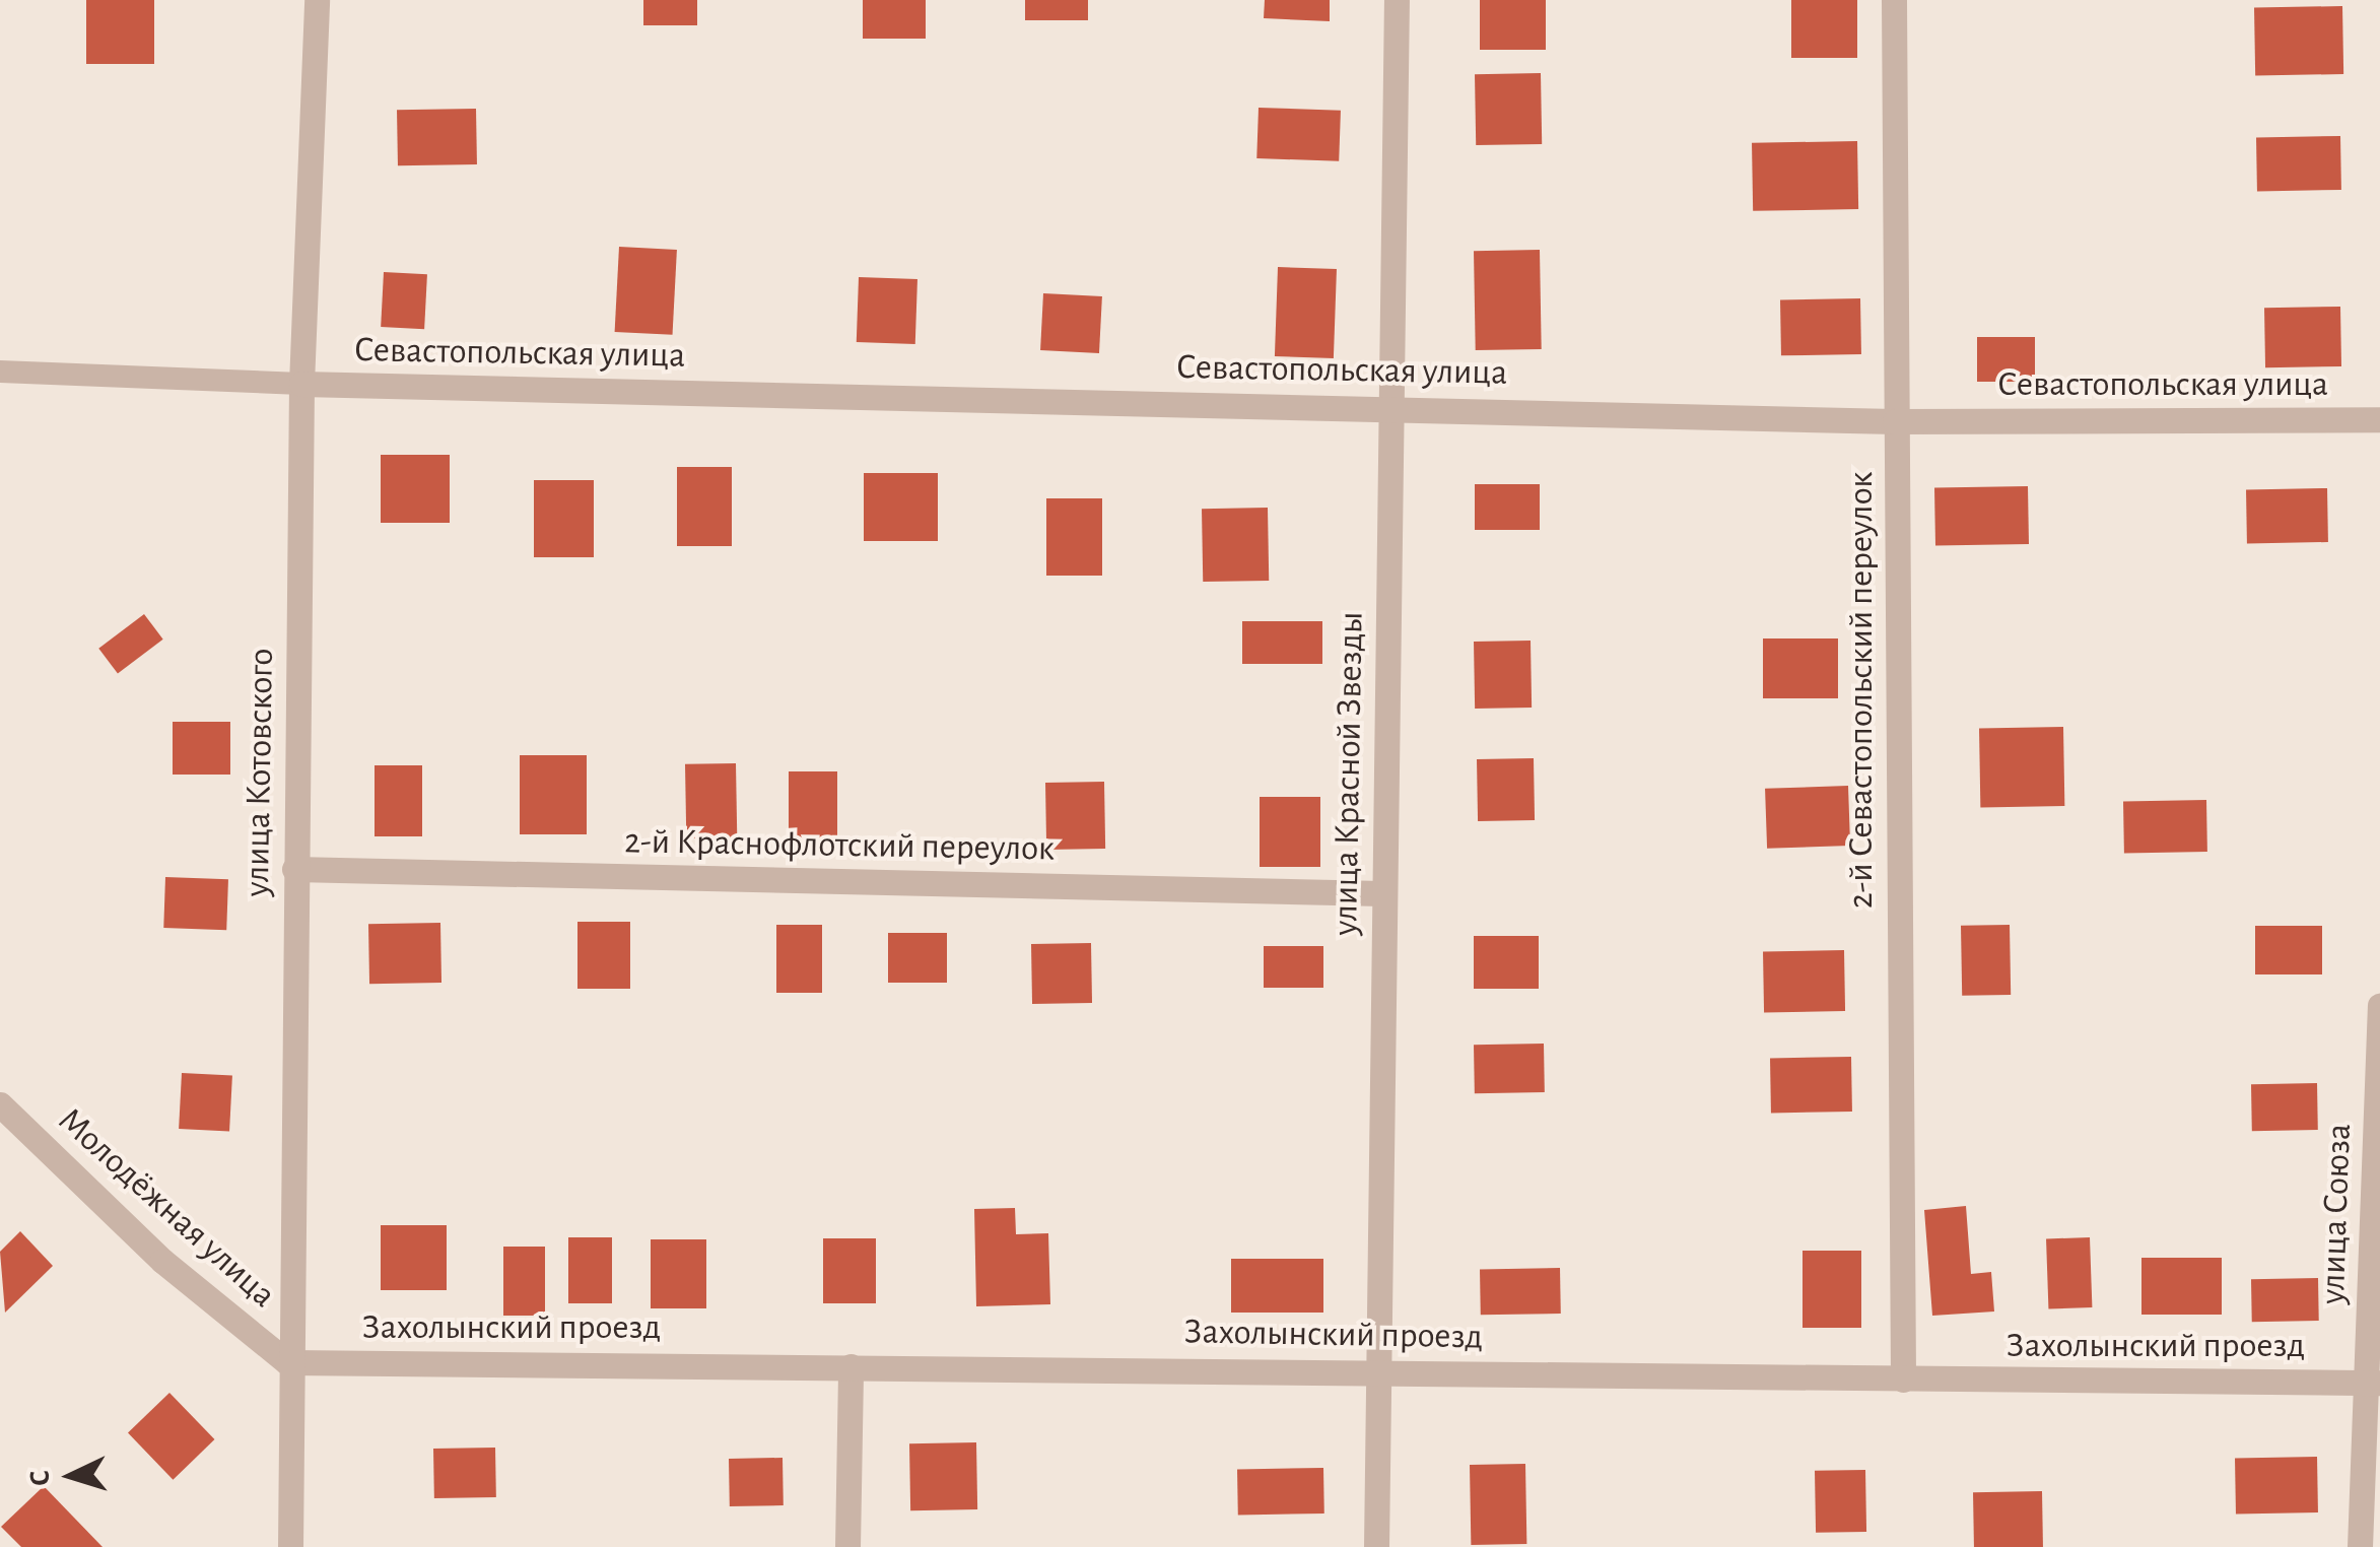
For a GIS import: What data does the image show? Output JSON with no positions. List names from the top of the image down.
{
  "streets": {
    "street": [
      "Севастопольская улица",
      "2-й Севастопольский переулок",
      "улица Котовского",
      "улица Красной Звезды",
      "2-й Краснофлотский переулок",
      "Молодёжная улица",
      "улица Союза",
      "Захолынский проезд"
    ]
  },
  "crossings": [
    ["Севастопольская улица", "2-й Севастопольский переулок"],
    ["Севастопольская улица", "улица Котовского"],
    ["Севастопольская улица", "улица Красной Звезды"],
    ["2-й Севастопольский переулок", "Захолынский проезд"],
    ["улица Котовского", "2-й Краснофлотский переулок"],
    ["улица Котовского", "Молодёжная улица"],
    ["улица Котовского", "Захолынский проезд"],
    ["улица Красной Звезды", "2-й Краснофлотский переулок"],
    ["улица Красной Звезды", "Захолынский проезд"],
    ["Молодёжная улица", "Захолынский проезд"],
    ["улица Союза", "Захолынский проезд"]
  ],
  "north": "left"
}
